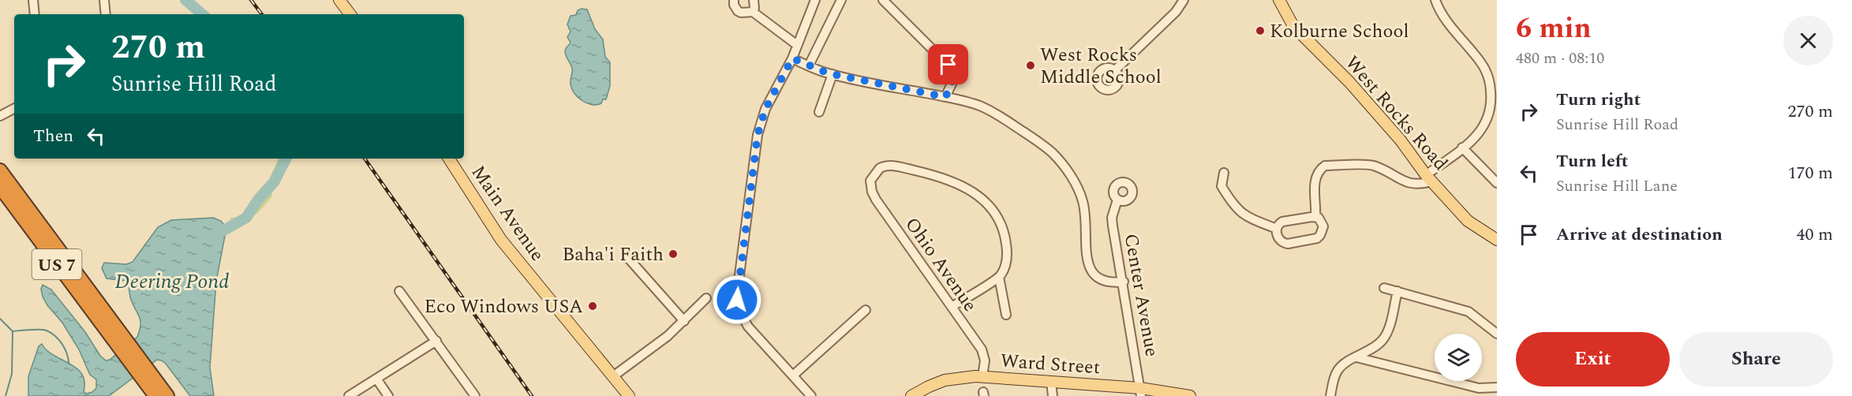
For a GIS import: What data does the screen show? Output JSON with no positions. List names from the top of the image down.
{
  "streets": {
    "highway": ["US 7"],
    "main road": ["West Rocks Road", "Main Avenue", "Ward Street"],
    "street": ["Ohio Avenue", "Center Avenue"]
  },
  "crossings": [
    ["Ohio Avenue", "Ward Street"],
    ["Center Avenue", "Ward Street"]
  ],
  "water": ["Deering Pond"],
  "places": [
    "Kolburne School",
    "West Rocks Middle School",
    "Baha'i Faith",
    "Eco Windows USA"
  ],
  "page": {
    "heading": ["6 min", "480 m · 08:10"],
    "turn": ["270 m", "Sunrise Hill Road"],
    "list": [
      {
        "name": "Turn right",
        "note": "Sunrise Hill Road",
        "value": "270 m"
      },
      {
        "name": "Turn left",
        "note": "Sunrise Hill Lane",
        "value": "170 m"
      },
      {
        "name": "Arrive at destination",
        "value": "40 m"
      }
    ],
    "then": "Then",
    "buttons": ["Exit", "Share"]
  }
}
